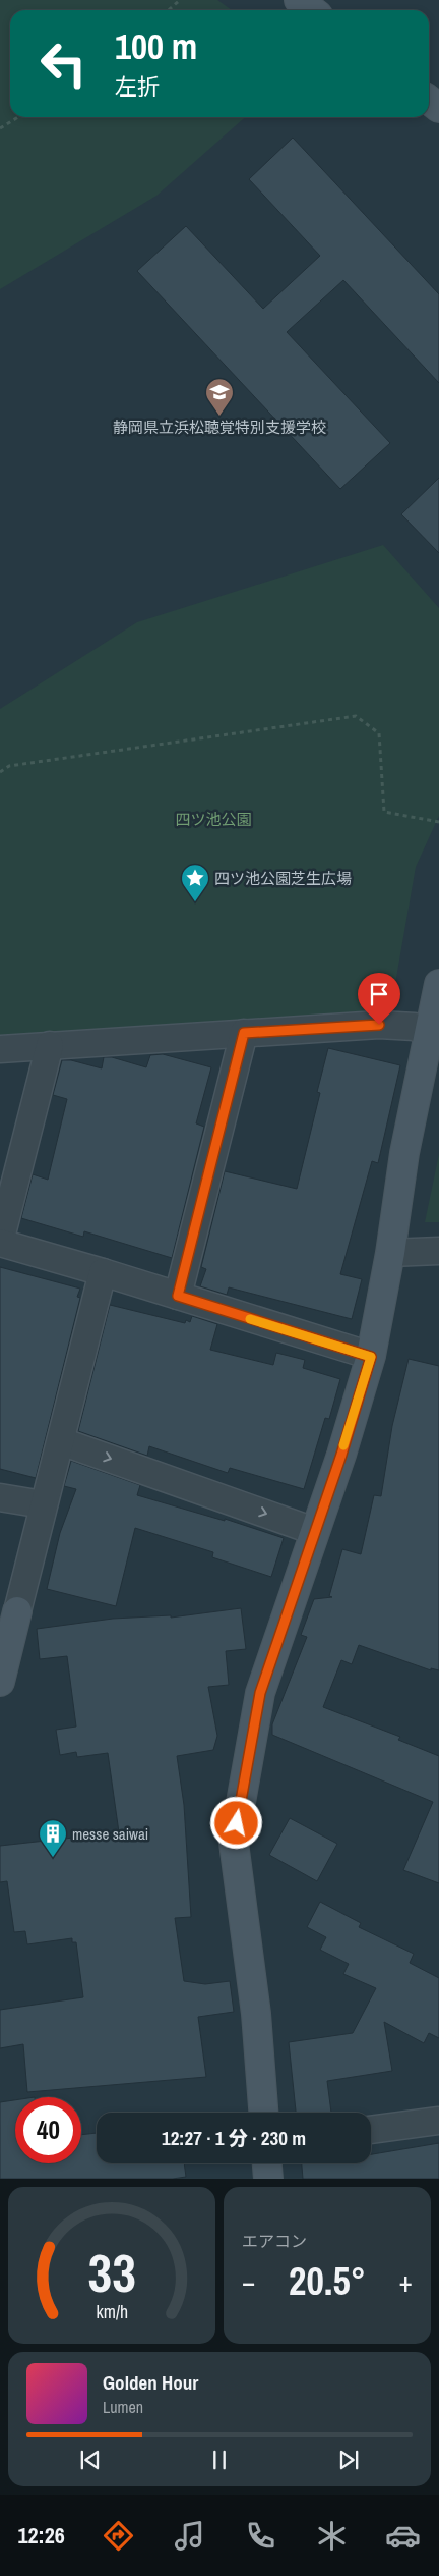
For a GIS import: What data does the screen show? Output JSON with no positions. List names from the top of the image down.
{
  "parks": ["四ツ池公園"],
  "places": {
    "school or university": ["静岡県立浜松聴覚特別支援学校"],
    "place": ["四ツ池公園芝生広場"],
    "building": ["messe saiwai"]
  },
  "page": {
    "turn": ["100 m", "左折"],
    "limit": "40",
    "trip": "12:27 · 1 分 · 230 m",
    "tile": "エアコン",
    "heat": ["−", "20.5°", "+"],
    "song": ["Golden Hour", "Lumen"],
    "tabs": "12:26",
    "gauge": ["33", "km/h"]
  }
}
